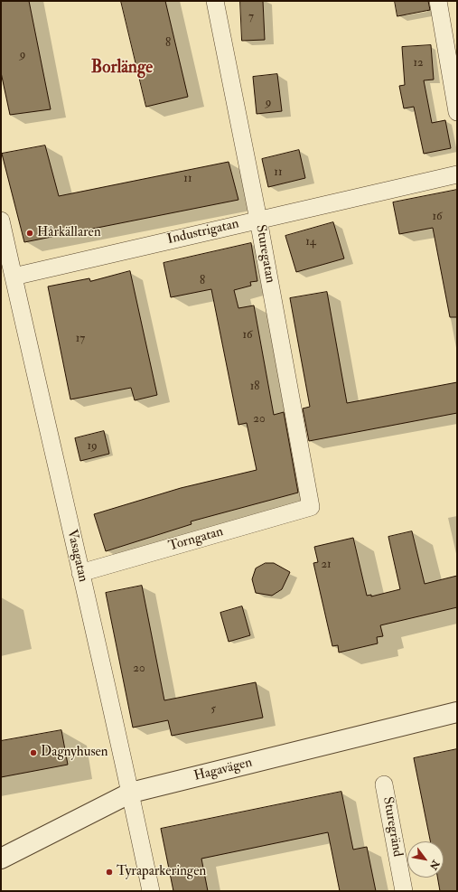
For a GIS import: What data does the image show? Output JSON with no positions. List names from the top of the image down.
{
  "streets": {
    "street": [
      "Industrigatan",
      "Sturegatan",
      "Torngatan",
      "Vasagatan",
      "Hagavägen",
      "Sturegränd"
    ]
  },
  "crossings": [
    ["Industrigatan", "Sturegatan"],
    ["Industrigatan", "Vasagatan"],
    ["Sturegatan", "Torngatan"],
    ["Torngatan", "Vasagatan"],
    ["Vasagatan", "Hagavägen"]
  ],
  "districts": ["Borlänge"],
  "places": ["Hårkällaren", "Dagnyhusen", "Tyraparkeringen"],
  "house_numbers": [
    "7",
    "8",
    "9",
    "12",
    "9",
    "11",
    "11",
    "16",
    "14",
    "8",
    "16",
    "17",
    "18",
    "20",
    "19",
    "21",
    "20",
    "5"
  ],
  "north": "bottom right"
}
